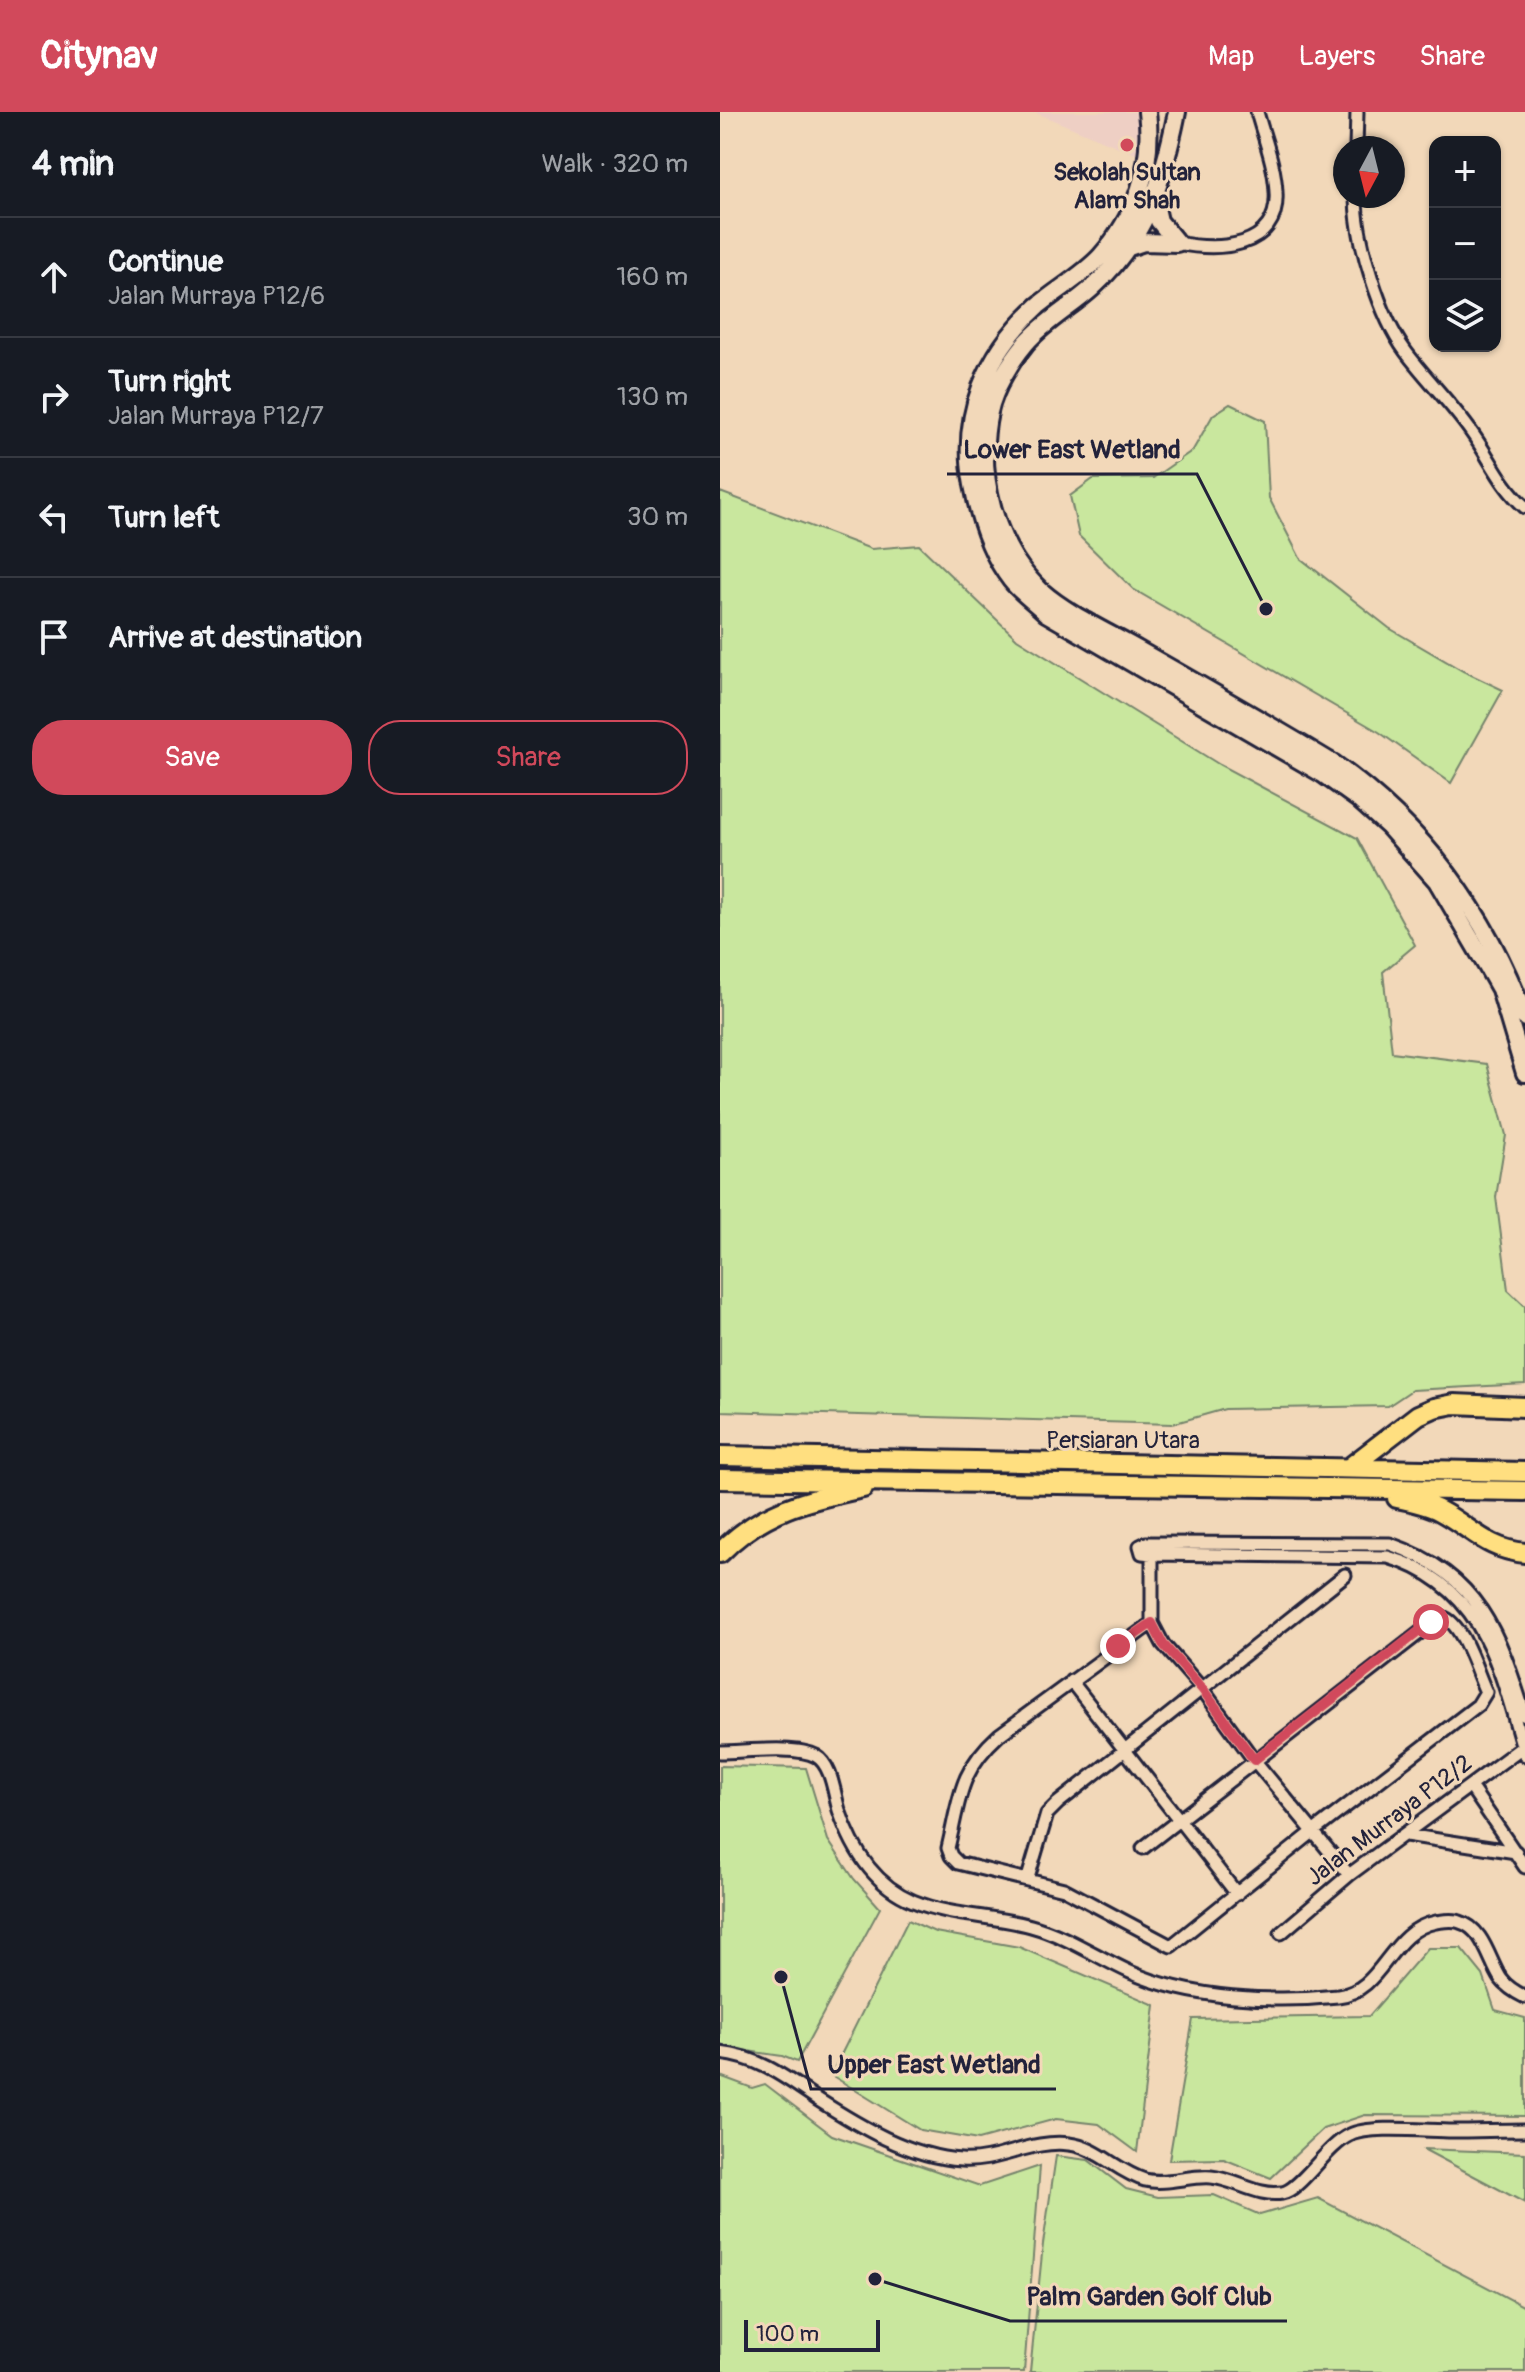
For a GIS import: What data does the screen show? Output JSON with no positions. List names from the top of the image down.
{
  "streets": {
    "main road": ["Persiaran Utara"],
    "street": ["Jalan Murraya P12/2"]
  },
  "places": [
    "Sekolah Sultan Alam Shah",
    "Lower East Wetland",
    "Upper East Wetland",
    "Palm Garden Golf Club"
  ],
  "scale_bar": "100 m",
  "north": "bottom",
  "page": {
    "header": "Citynav",
    "nav": ["Map", "Layers", "Share"],
    "heading": ["4 min", "Walk · 320 m"],
    "map_buttons": ["+", "−"],
    "list": [
      ["Continue", "Jalan Murraya P12/6", "160 m"],
      ["Turn right", "Jalan Murraya P12/7", "130 m"],
      ["Turn left", "30 m"],
      "Arrive at destination"
    ],
    "buttons": ["Save", "Share"],
    "scale": "100 m"
  }
}
